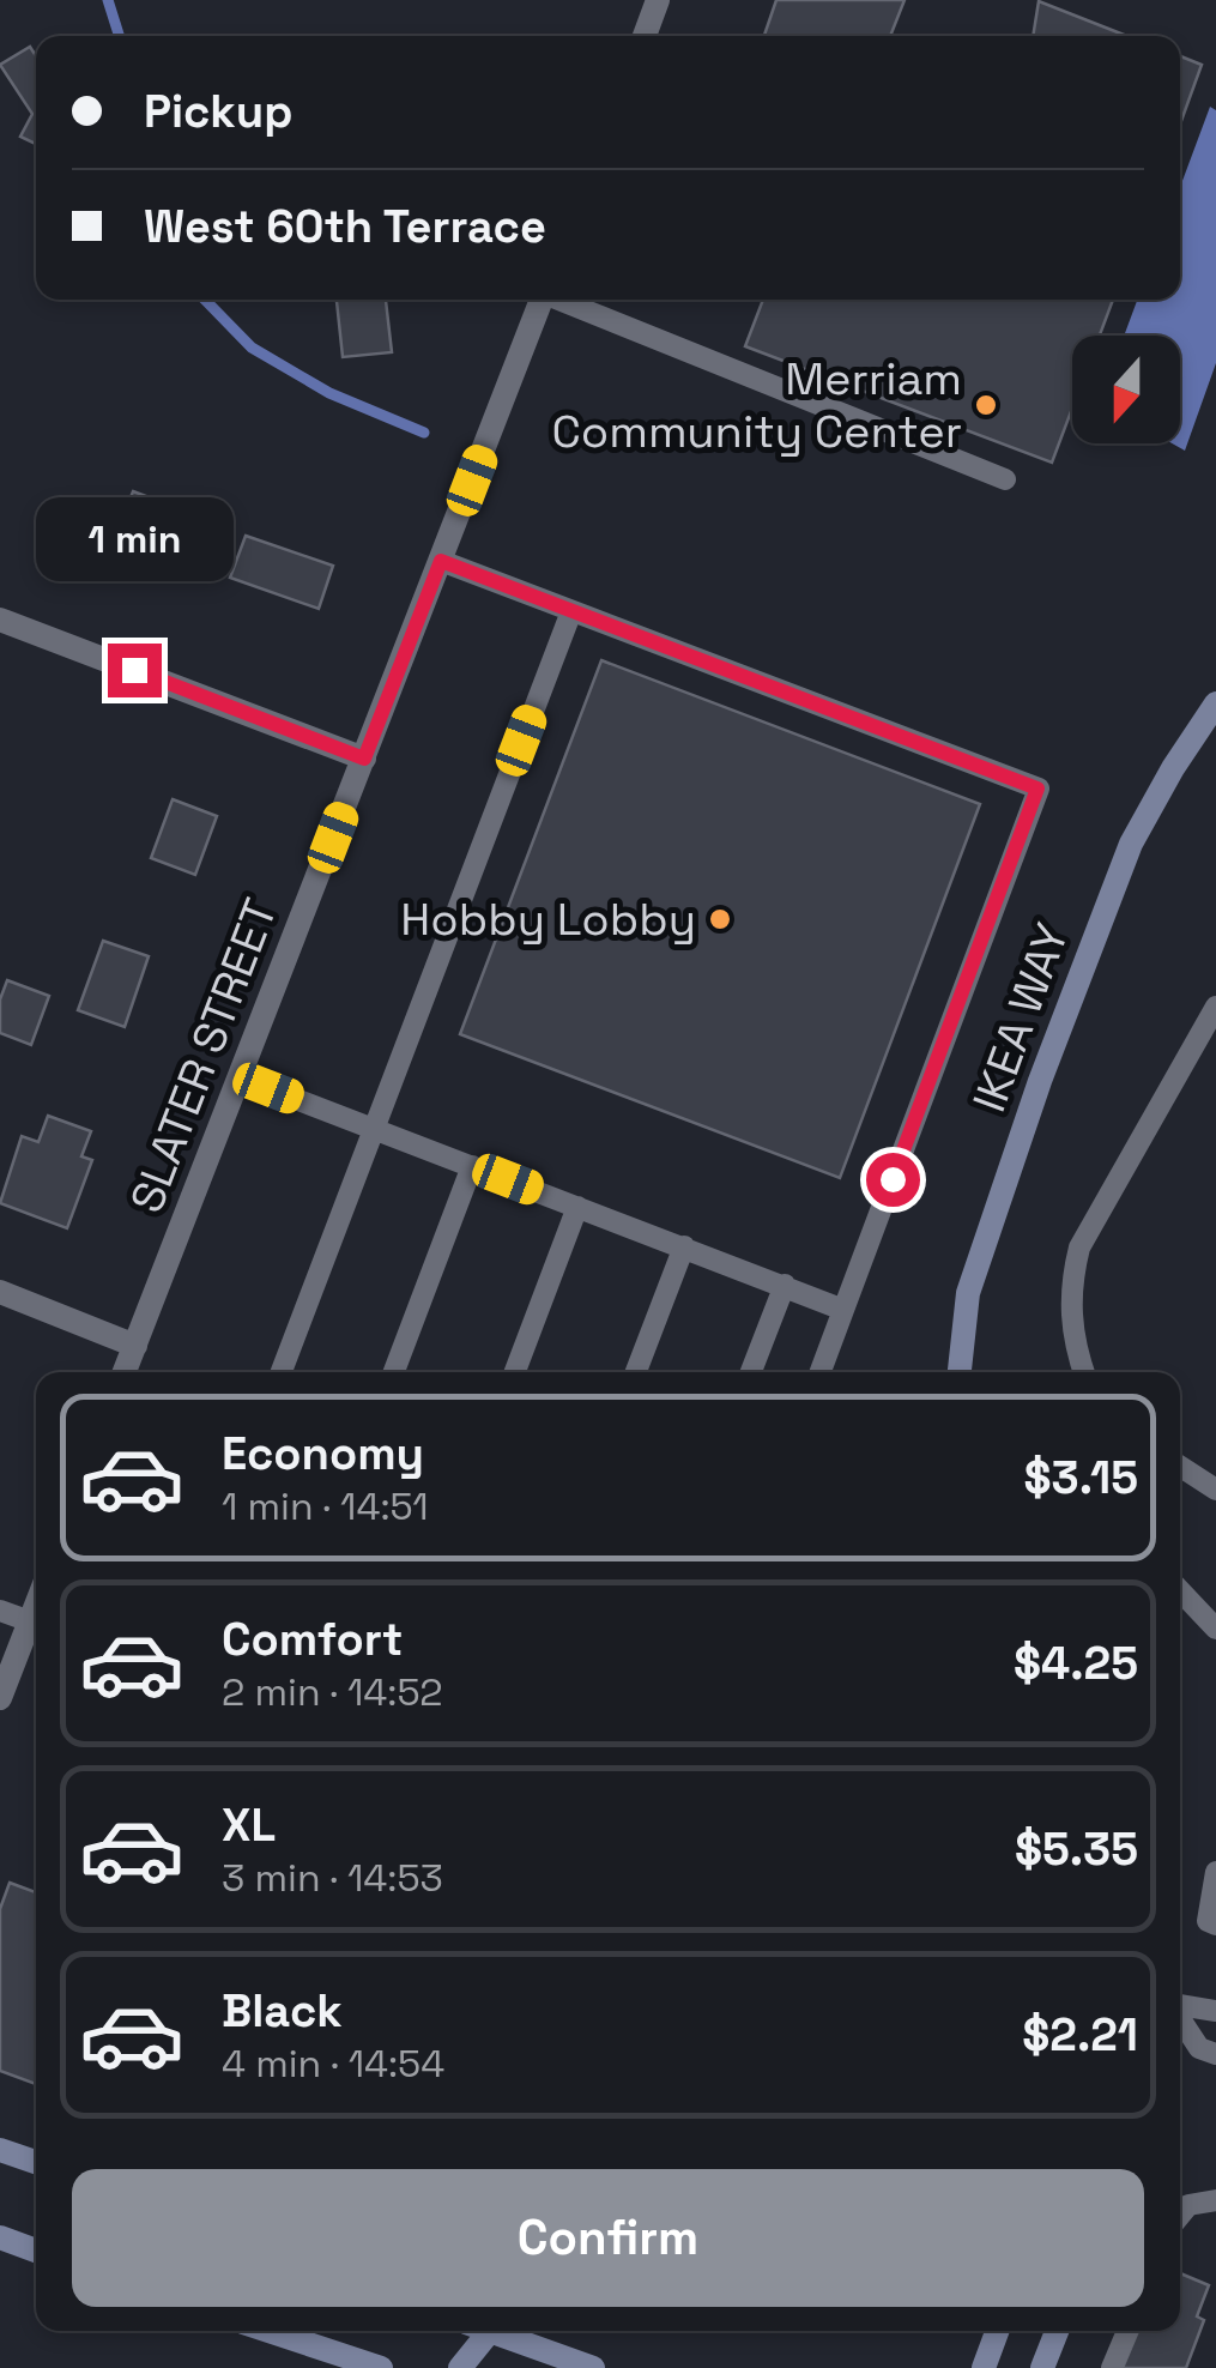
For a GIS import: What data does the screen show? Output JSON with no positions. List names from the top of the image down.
{
  "streets": {
    "street": ["IKEA WAY", "SLATER STREET"]
  },
  "places": ["Merriam Community Center", "Hobby Lobby"],
  "north": "bottom",
  "page": {
    "banner": ["Pickup", "West 60th Terrace"],
    "bubble": "1 min",
    "list": [
      {
        "name": "Economy",
        "note": "1 min · 14:51",
        "value": "$3.15"
      },
      {
        "name": "Comfort",
        "note": "2 min · 14:52",
        "value": "$4.25"
      },
      {
        "name": "XL",
        "note": "3 min · 14:53",
        "value": "$5.35"
      },
      {
        "name": "Black",
        "note": "4 min · 14:54",
        "value": "$2.21"
      }
    ],
    "buttons": "Confirm"
  }
}
